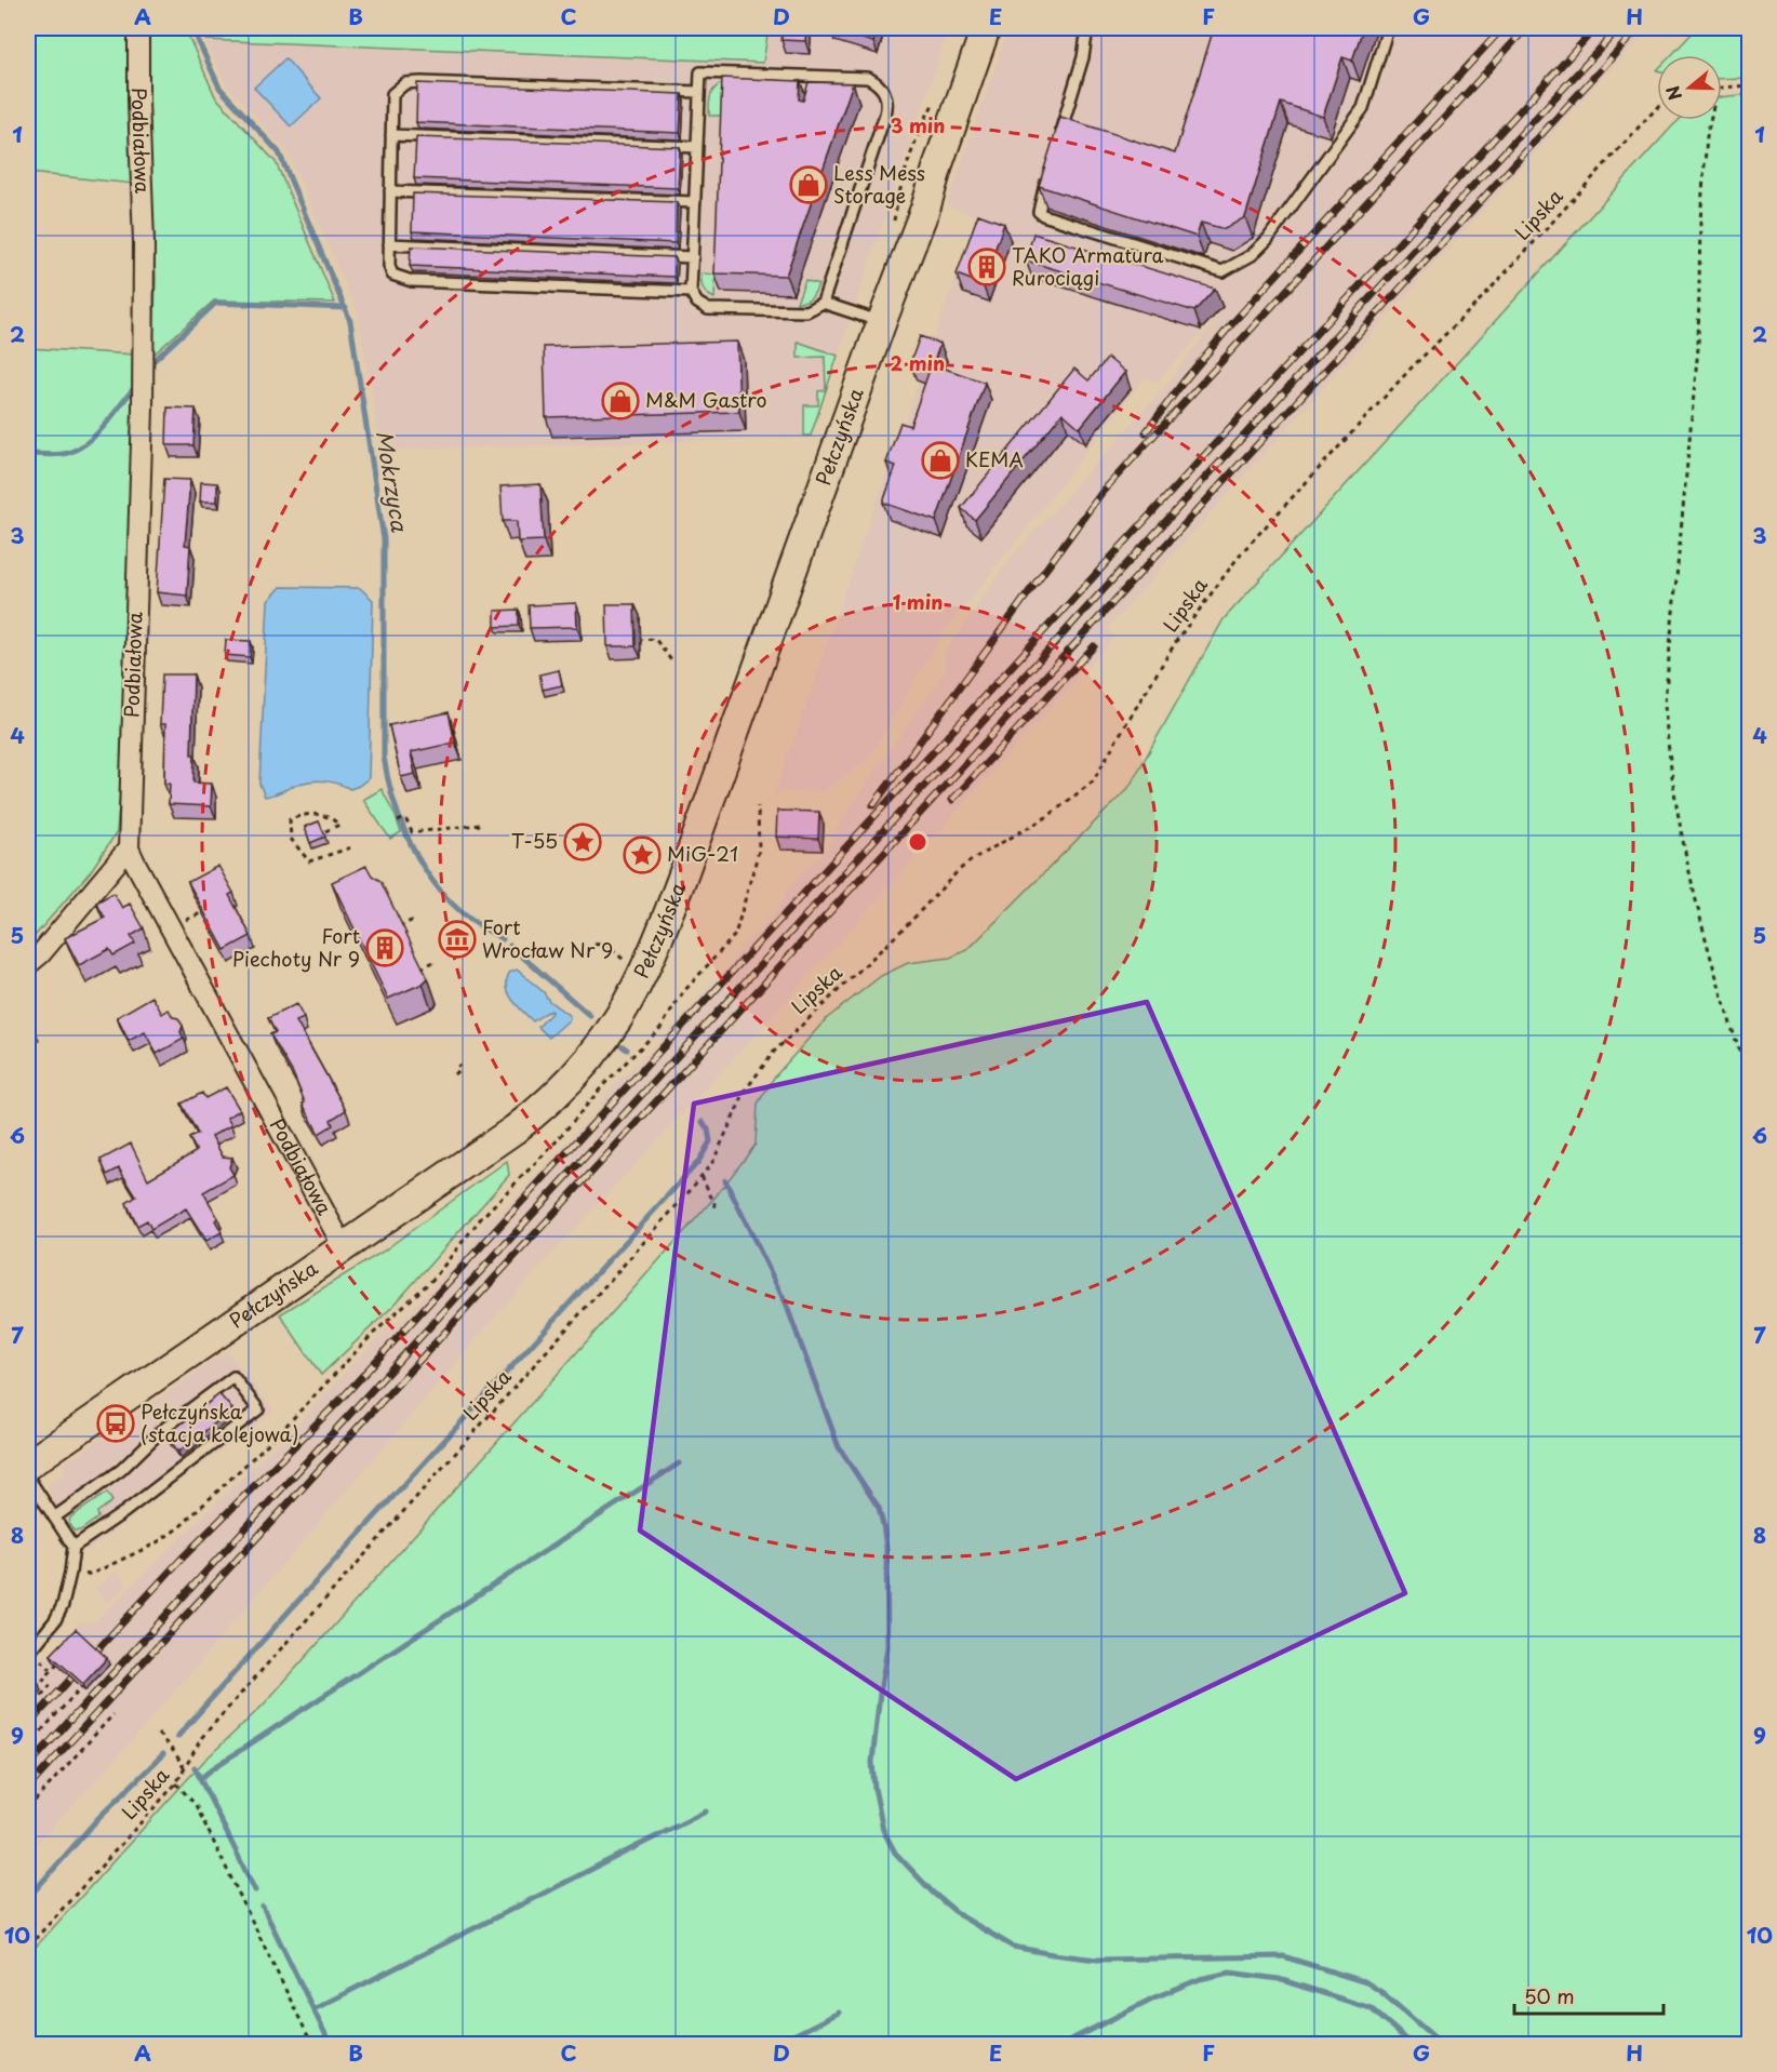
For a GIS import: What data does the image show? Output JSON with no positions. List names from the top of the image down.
{
  "streets": {
    "main road": ["Pełczyńska"],
    "street": ["Podbiałowa"],
    "path": ["Lipska"]
  },
  "crossings": [
    ["Podbiałowa", "Pełczyńska"]
  ],
  "water": ["Mokrzyca"],
  "places": {
    "shop": ["Less Mess Storage", "M&M Gastro", "KEMA"],
    "building": ["TAKO Armatura Rurociągi", "Fort Piechoty Nr 9"],
    "place": ["T-55", "MiG-21"],
    "museum": ["Fort Wrocław Nr 9"],
    "bus stop": ["Pełczyńska (stacja kolejowa)"]
  },
  "scale_bar": "50 m",
  "north": "left",
  "grid": {
    "columns": [
      "A",
      "B",
      "C",
      "D",
      "E",
      "F",
      "G",
      "H"
    ],
    "rows": [
      "1",
      "2",
      "3",
      "4",
      "5",
      "6",
      "7",
      "8",
      "9",
      "10"
    ]
  },
  "rings": ["3 min", "2 min", "1 min"]
}
